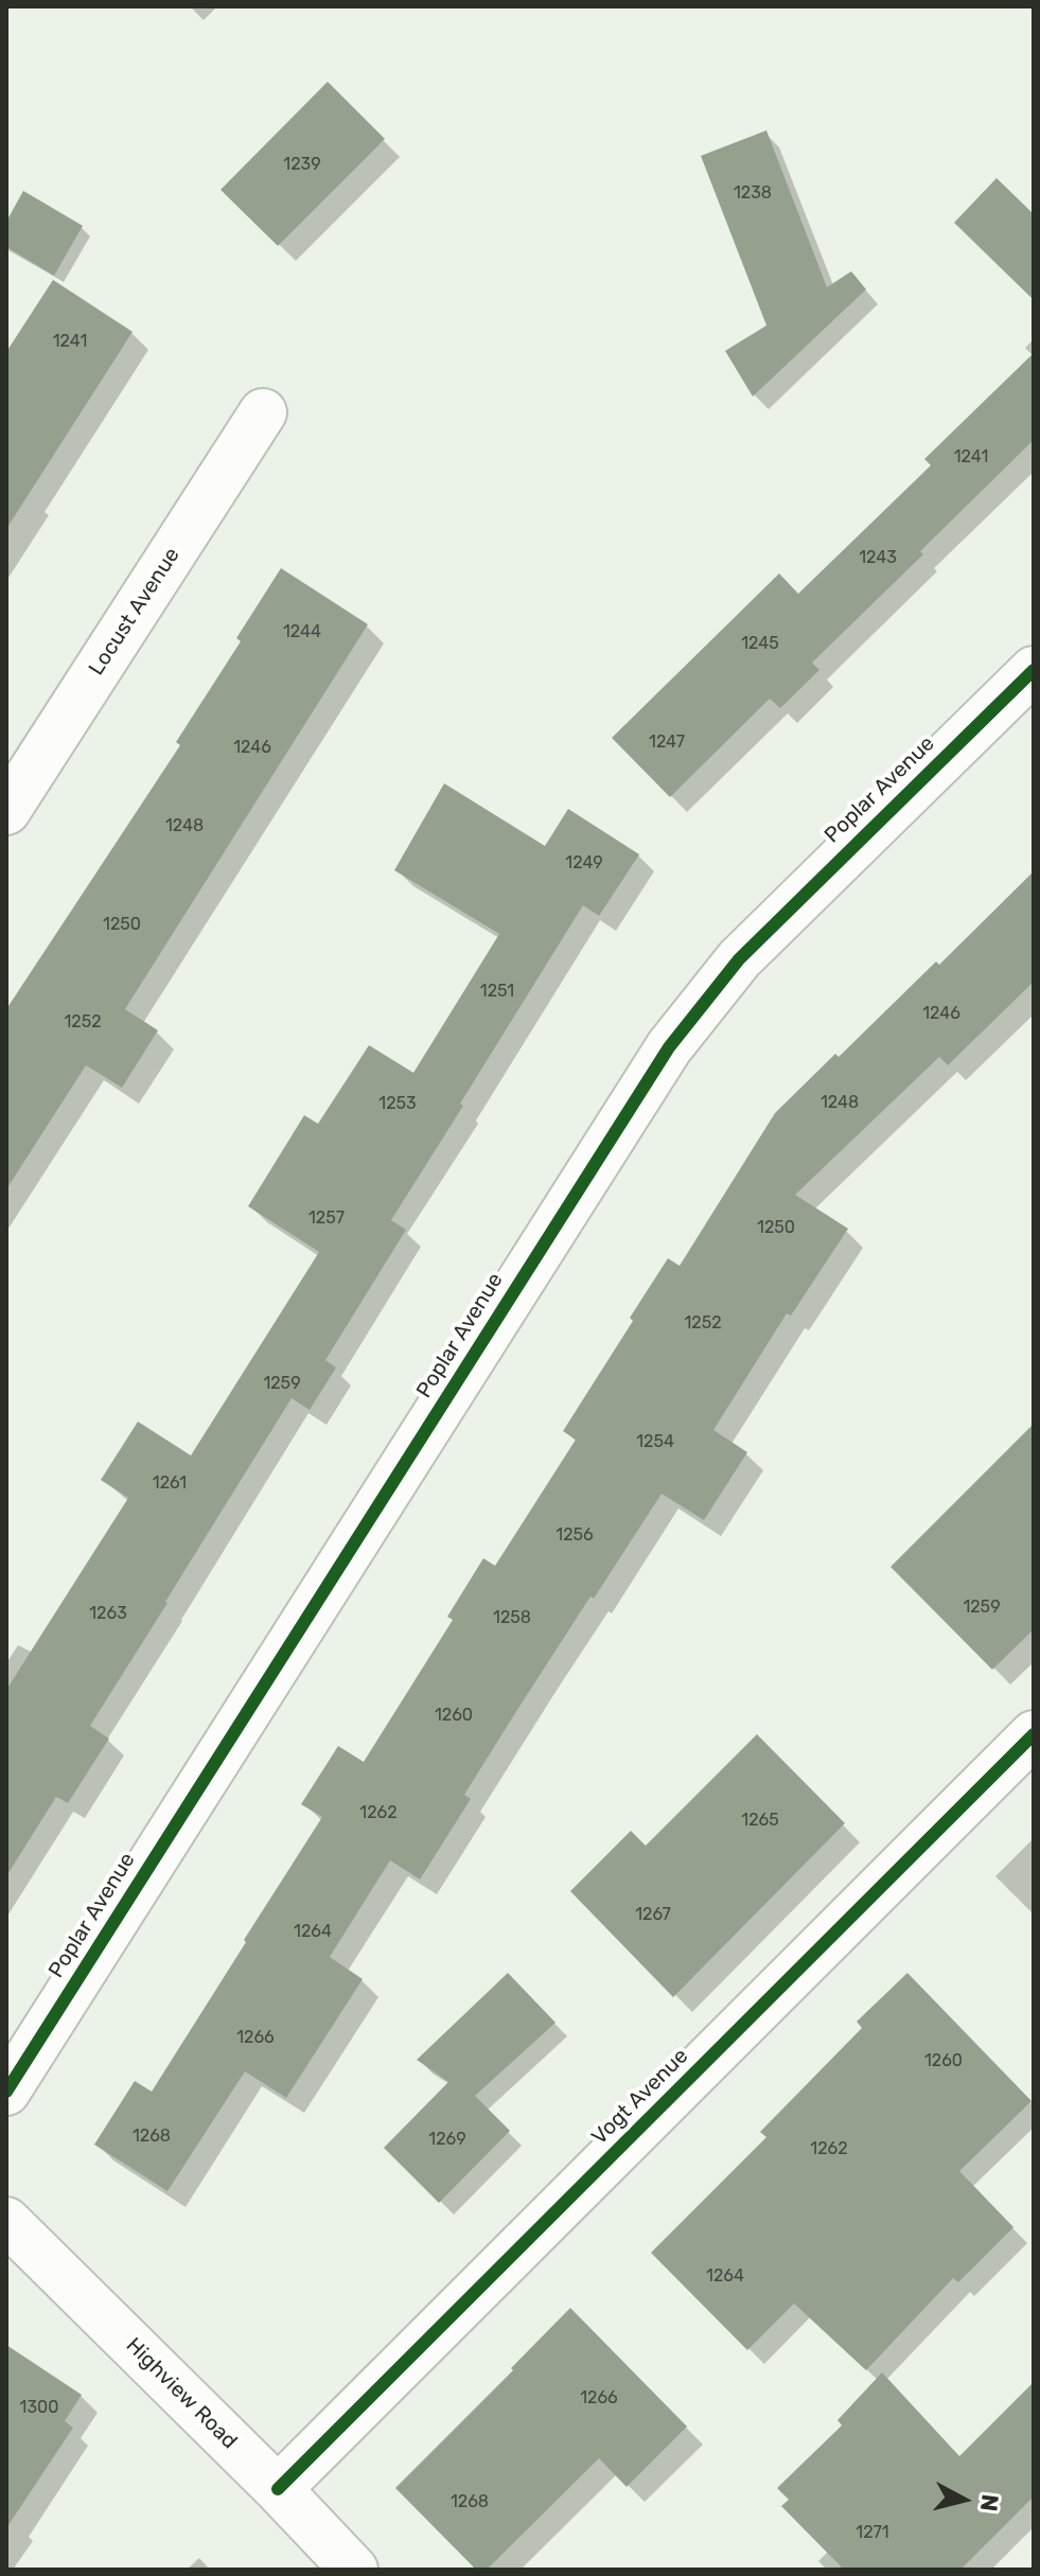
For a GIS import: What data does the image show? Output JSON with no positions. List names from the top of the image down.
{
  "streets": {
    "street": [
      "Locust Avenue",
      "Poplar Avenue",
      "Vogt Avenue",
      "Highview Road"
    ]
  },
  "crossings": [
    ["Vogt Avenue", "Highview Road"]
  ],
  "house_numbers": [
    "1239",
    "1238",
    "1241",
    "1241",
    "1243",
    "1244",
    "1245",
    "1247",
    "1246",
    "1248",
    "1249",
    "1250",
    "1251",
    "1246",
    "1252",
    "1248",
    "1253",
    "1257",
    "1250",
    "1252",
    "1259",
    "1254",
    "1261",
    "1256",
    "1259",
    "1263",
    "1258",
    "1260",
    "1262",
    "1265",
    "1267",
    "1264",
    "1266",
    "1260",
    "1268",
    "1269",
    "1262",
    "1264",
    "1266",
    "1300",
    "1268",
    "1271"
  ],
  "north": "right"
}
